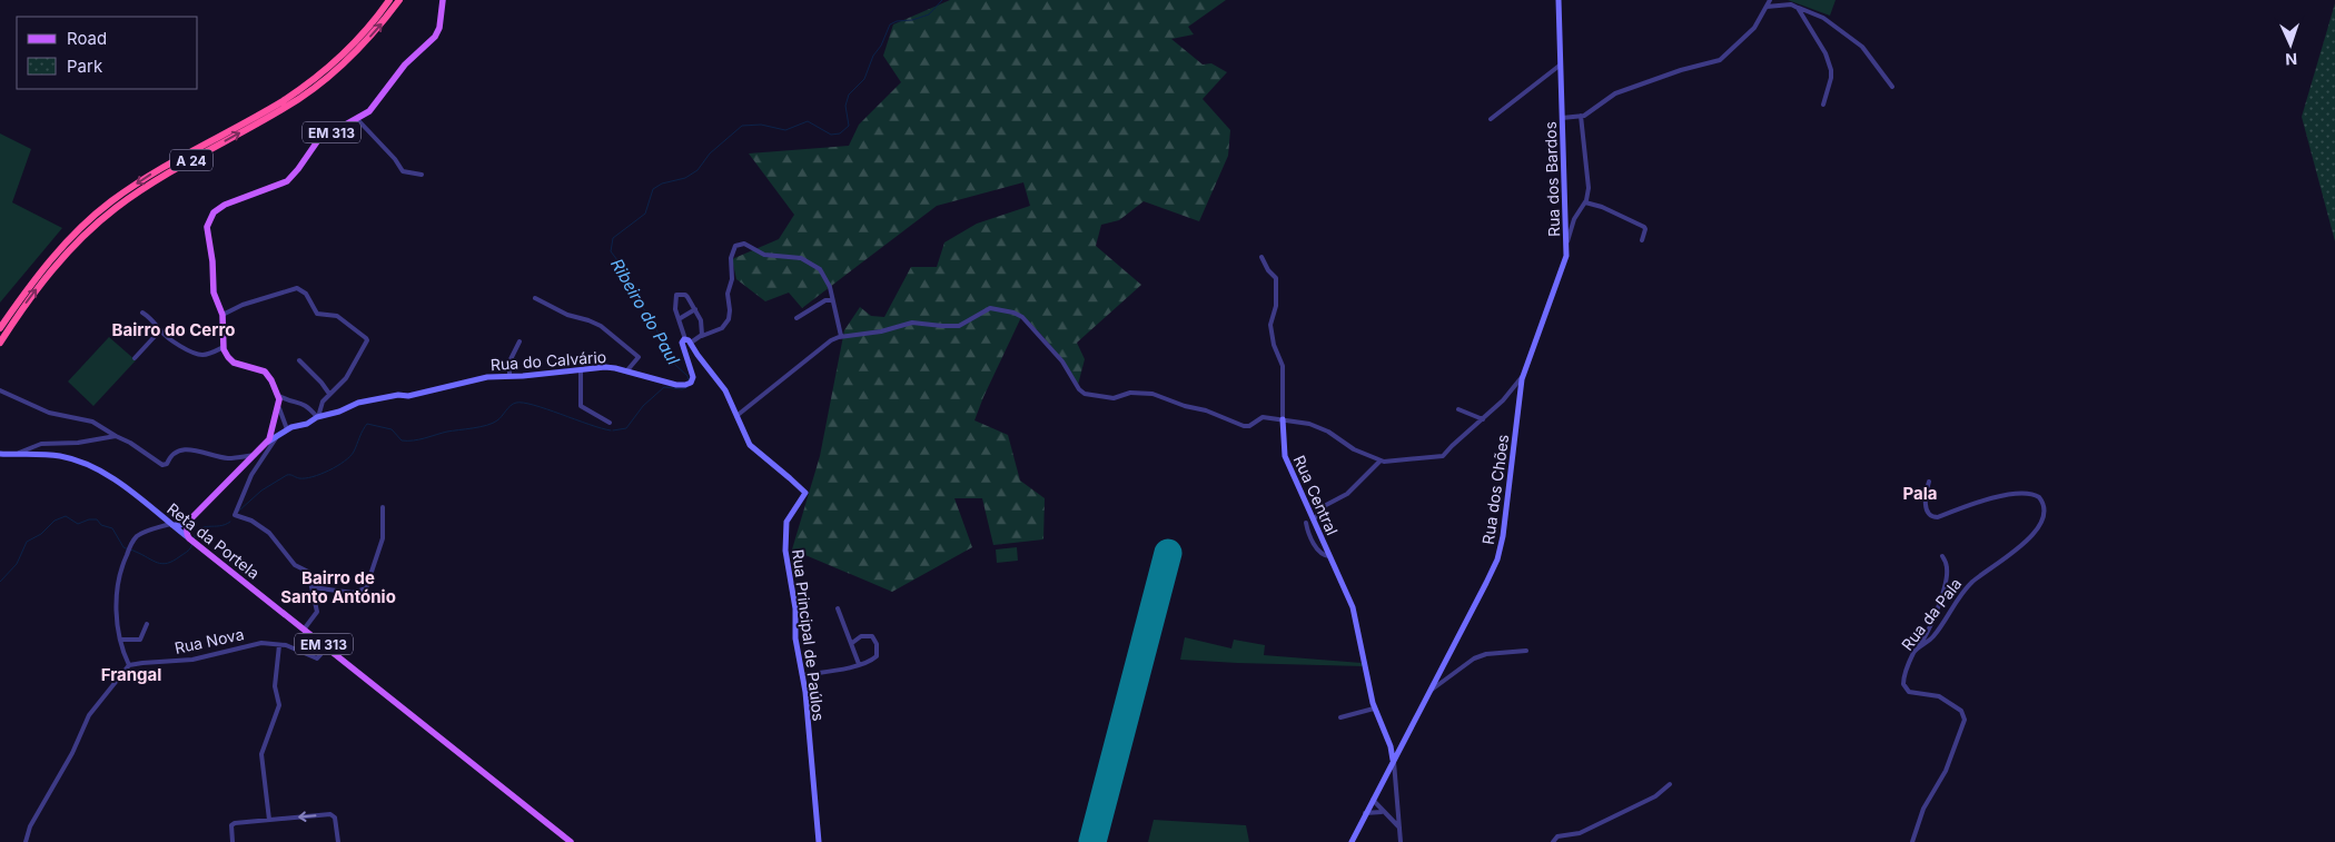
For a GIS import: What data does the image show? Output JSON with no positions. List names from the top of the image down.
{
  "streets": {
    "highway": ["A 24"],
    "main road": ["EM 313", "Reta da Portela"],
    "street": [
      "Rua dos Bardos",
      "Rua do Calvário",
      "Rua dos Chões",
      "Rua Central",
      "Rua da Pala",
      "Rua Principal de Paúlos",
      "Rua Nova"
    ]
  },
  "crossings": [
    ["Rua dos Bardos", "Rua dos Chões"],
    ["Rua do Calvário", "Rua Principal de Paúlos"],
    ["Rua dos Chões", "Rua Central"],
    ["Reta da Portela", "Rua Nova"]
  ],
  "districts": [
    "Bairro do Cerro",
    "Pala",
    "Bairro de Santo António",
    "Frangal"
  ],
  "water": ["Ribeiro do Paul"],
  "legend": ["Road", "Park"],
  "north": "bottom"
}
